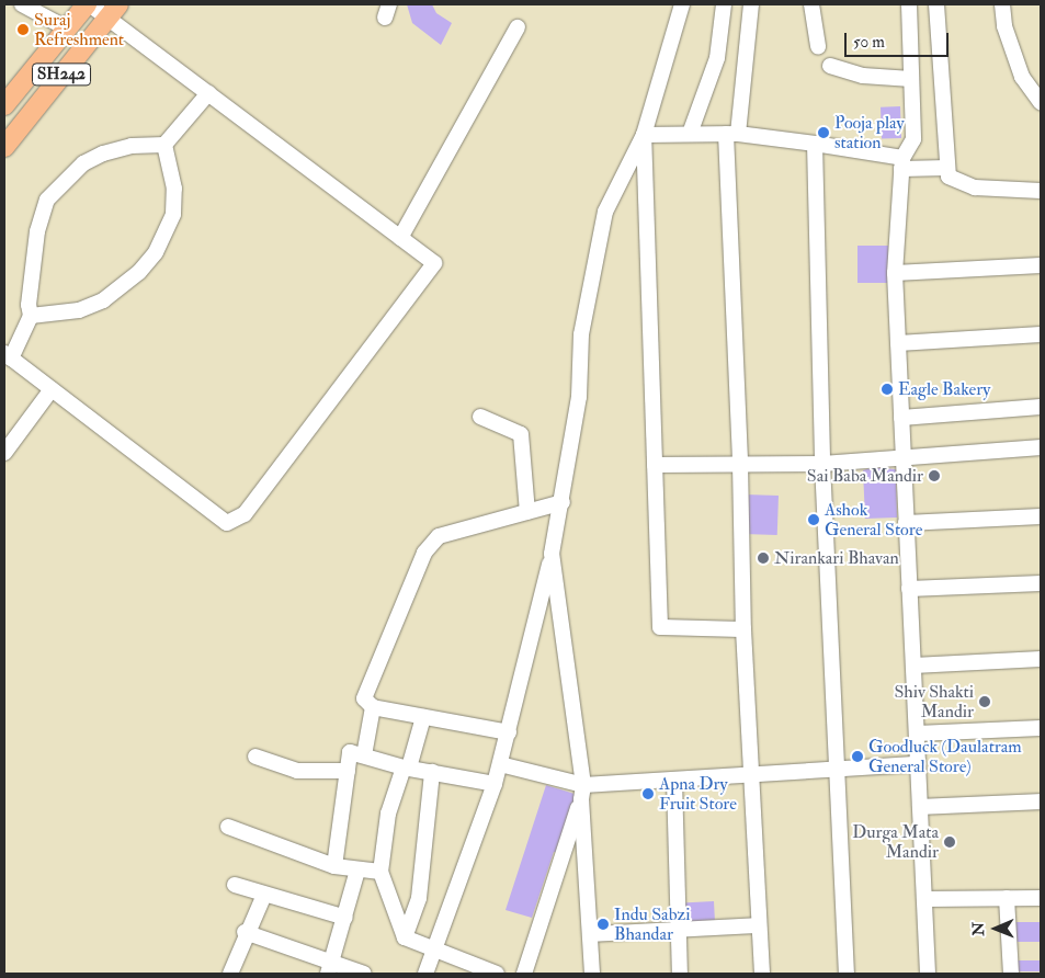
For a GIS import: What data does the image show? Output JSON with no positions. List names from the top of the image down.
{
  "streets": {
    "main road": ["SH242"]
  },
  "places": [
    "Suraj Refreshment",
    "Pooja play station",
    "Eagle Bakery",
    "Sai Baba Mandir",
    "Ashok General Store",
    "Nirankari Bhavan",
    "Shiv Shakti Mandir",
    "Goodluck (Daulatram General Store)",
    "Apna Dry Fruit Store",
    "Durga Mata Mandir",
    "Indu Sabzi Bhandar"
  ],
  "scale_bar": "50 m",
  "north": "left"
}
